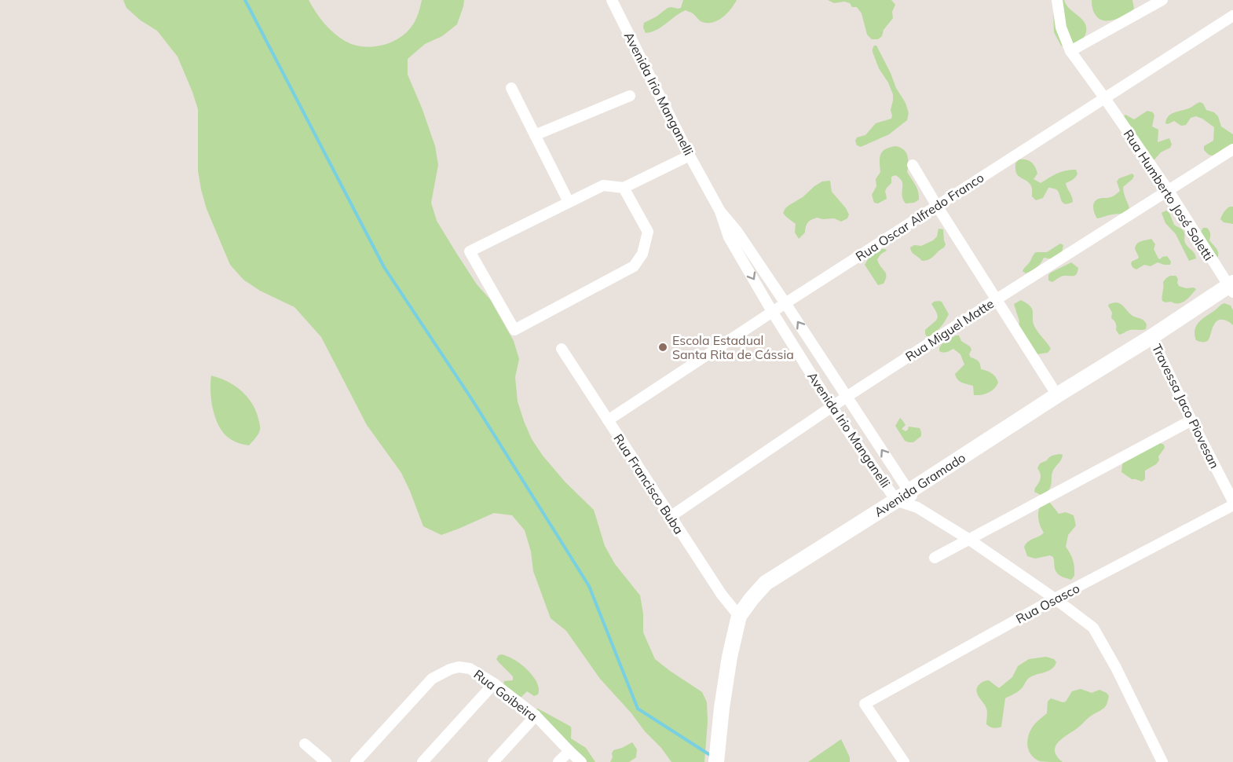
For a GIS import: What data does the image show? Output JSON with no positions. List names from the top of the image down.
{
  "streets": {
    "street": [
      "Avenida Irio Manganelli",
      "Rua Humberto José Soletti",
      "Rua Oscar Alfredo Franco",
      "Rua Miguel Matte",
      "Travessa Jaco Piovesan",
      "Rua Francisco Buba",
      "Avenida Gramado",
      "Rua Osasco",
      "Rua Goibeira"
    ]
  },
  "crossings": [
    ["Avenida Irio Manganelli", "Rua Oscar Alfredo Franco"],
    ["Avenida Irio Manganelli", "Rua Miguel Matte"],
    ["Avenida Irio Manganelli", "Avenida Gramado"],
    ["Rua Humberto José Soletti", "Rua Oscar Alfredo Franco"],
    ["Rua Humberto José Soletti", "Rua Miguel Matte"],
    ["Rua Humberto José Soletti", "Avenida Gramado"],
    ["Rua Oscar Alfredo Franco", "Rua Francisco Buba"],
    ["Rua Miguel Matte", "Rua Francisco Buba"],
    ["Travessa Jaco Piovesan", "Avenida Gramado"],
    ["Rua Francisco Buba", "Avenida Gramado"]
  ],
  "places": ["Escola Estadual Santa Rita de Cássia"]
}
